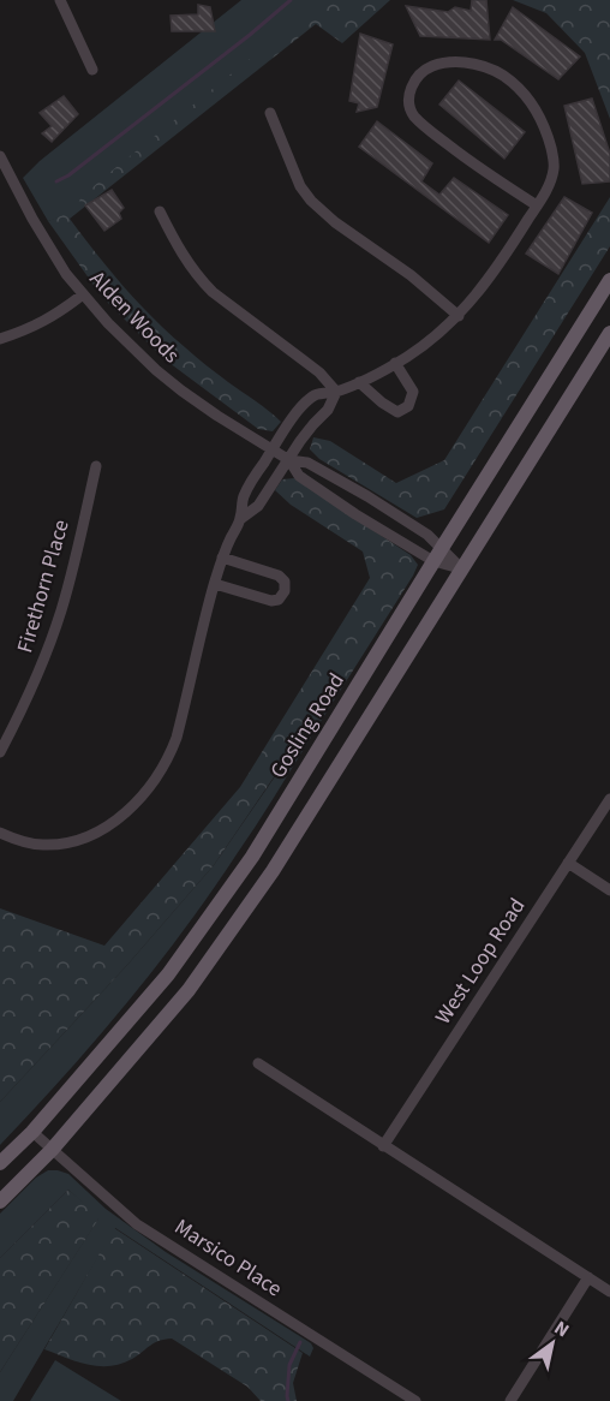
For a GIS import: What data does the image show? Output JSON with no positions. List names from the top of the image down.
{
  "streets": {
    "main road": ["Gosling Road"],
    "street": [
      "Alden Woods",
      "Firethorn Place",
      "West Loop Road",
      "Marsico Place"
    ]
  },
  "crossings": [
    ["Alden Woods", "Gosling Road"],
    ["Gosling Road", "Marsico Place"]
  ],
  "north": "top right"
}
